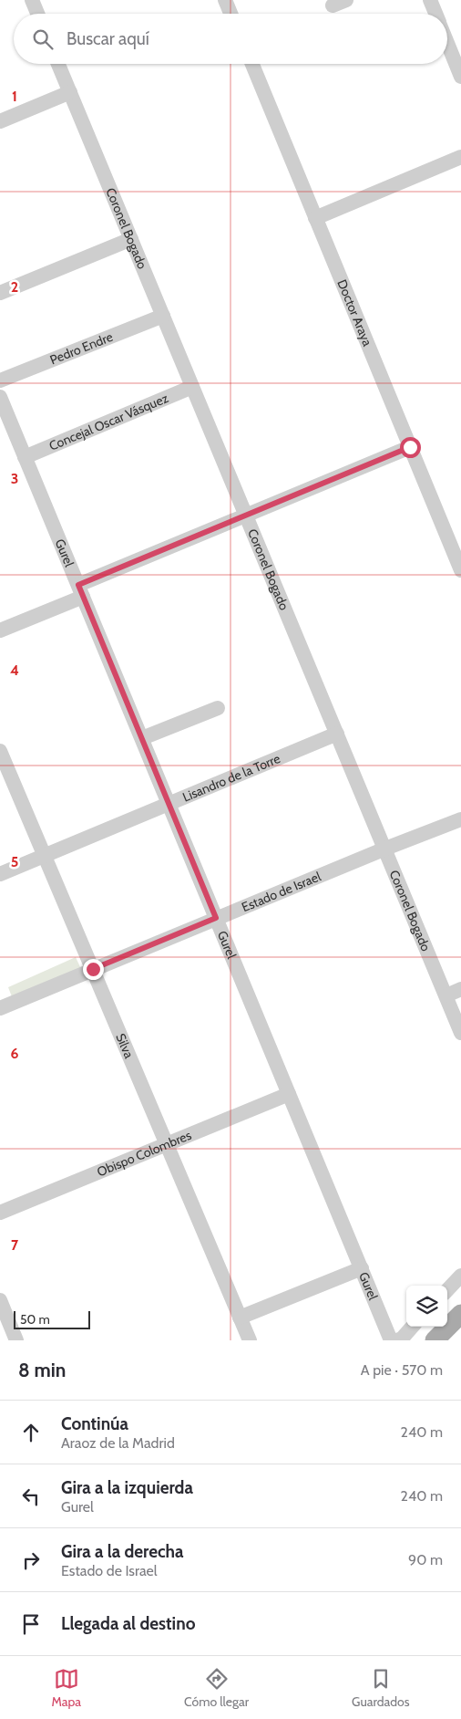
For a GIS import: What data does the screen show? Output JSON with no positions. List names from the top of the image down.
{
  "streets": {
    "street": [
      "Coronel Bogado",
      "Doctor Araya",
      "Pedro Endre",
      "Concejal Oscar Vásquez",
      "Gurel",
      "Lisandro de la Torre",
      "Estado de Israel",
      "Silva",
      "Obispo Colombres"
    ]
  },
  "crossings": [
    ["Coronel Bogado", "Pedro Endre"],
    ["Coronel Bogado", "Concejal Oscar Vásquez"],
    ["Coronel Bogado", "Lisandro de la Torre"],
    ["Coronel Bogado", "Estado de Israel"],
    ["Concejal Oscar Vásquez", "Gurel"],
    ["Gurel", "Lisandro de la Torre"],
    ["Gurel", "Estado de Israel"],
    ["Gurel", "Obispo Colombres"],
    ["Lisandro de la Torre", "Silva"],
    ["Estado de Israel", "Silva"],
    ["Silva", "Obispo Colombres"]
  ],
  "scale_bar": "50 m",
  "page": {
    "search": "Buscar aquí",
    "scale": "50 m",
    "heading": ["8 min", "A pie · 570 m"],
    "list": [
      ["Continúa", "Araoz de la Madrid", "240 m"],
      ["Gira a la izquierda", "Gurel", "240 m"],
      ["Gira a la derecha", "Estado de Israel", "90 m"],
      "Llegada al destino"
    ],
    "nav": ["Mapa", "Cómo llegar", "Guardados"]
  },
  "grid": {
    "rows": [
      "1",
      "2",
      "3",
      "4",
      "5",
      "6",
      "7"
    ]
  }
}
